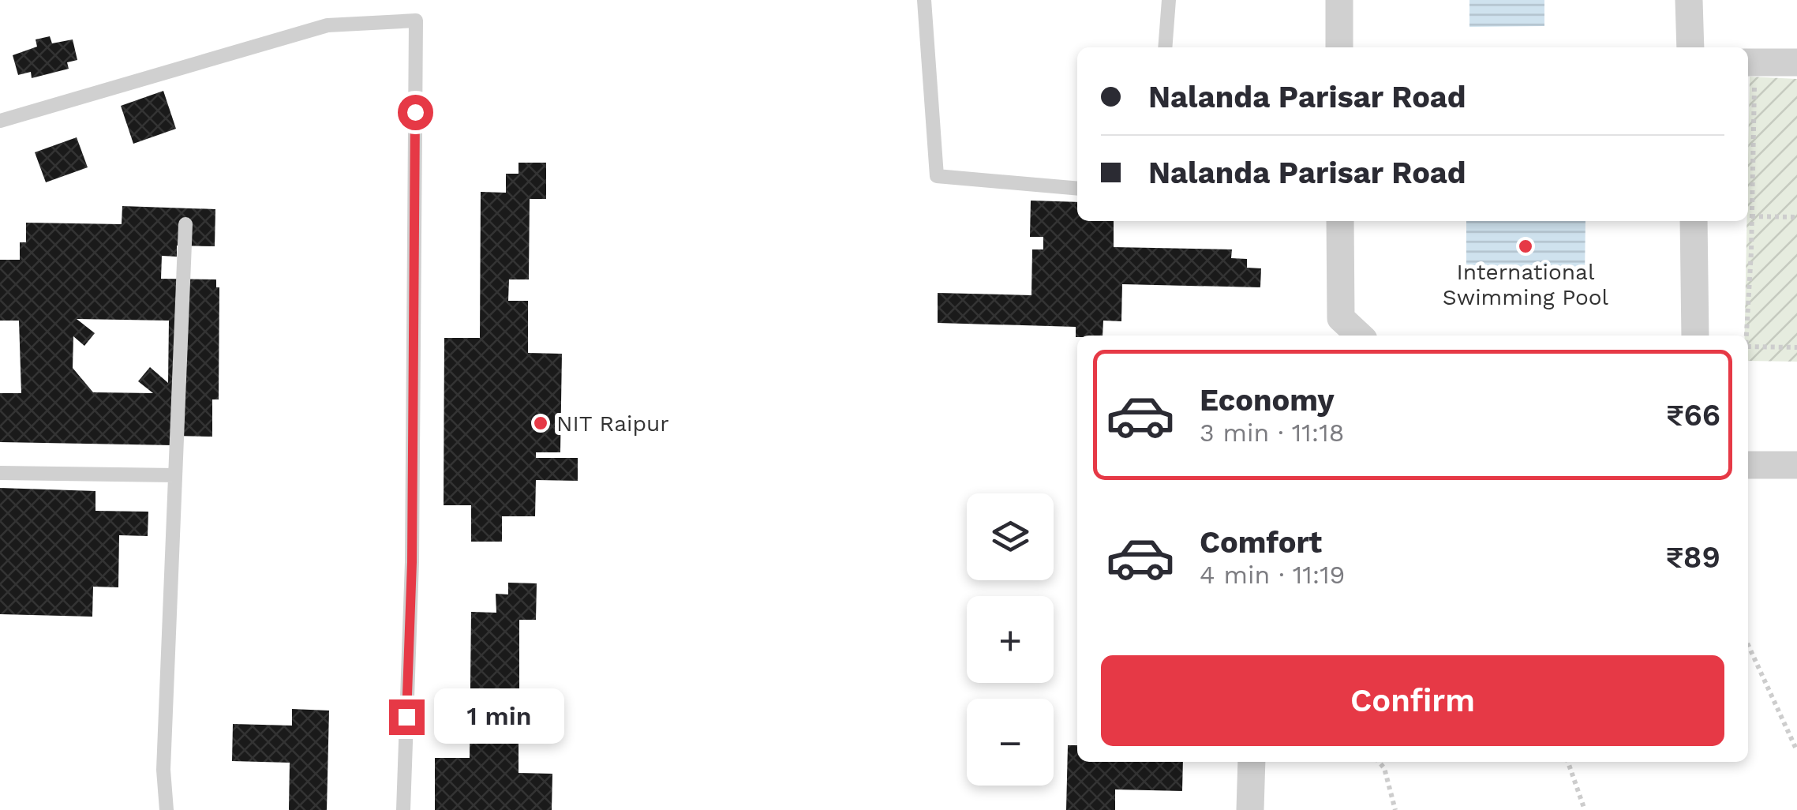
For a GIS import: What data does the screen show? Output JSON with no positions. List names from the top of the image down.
{
  "places": ["International Swimming Pool", "NIT Raipur"],
  "page": {
    "banner": ["Nalanda Parisar Road", "Nalanda Parisar Road"],
    "list": [
      {
        "name": "Economy",
        "note": "3 min · 11:18",
        "value": "₹66"
      },
      {
        "name": "Comfort",
        "note": "4 min · 11:19",
        "value": "₹89"
      }
    ],
    "map_buttons": ["+", "−"],
    "buttons": "Confirm",
    "bubble": "1 min"
  }
}
